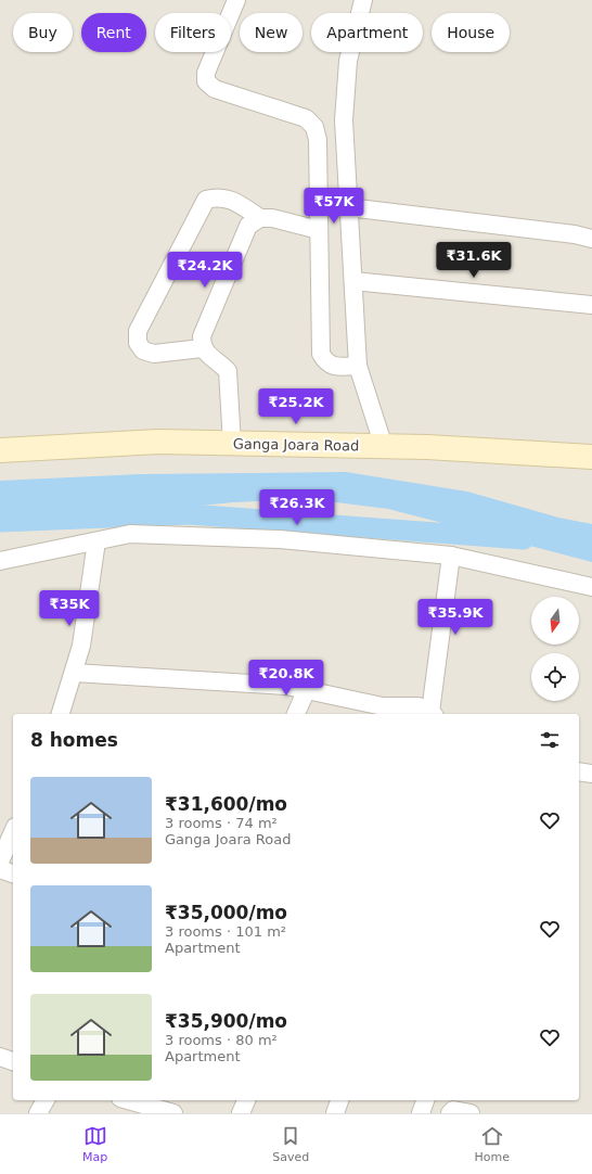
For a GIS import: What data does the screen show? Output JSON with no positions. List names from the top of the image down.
{
  "streets": {
    "main road": ["Ganga Joara Road"]
  },
  "north": "bottom",
  "page": {
    "chip": [
      "Buy",
      "Rent",
      "Filters",
      "New",
      "Apartment",
      "House"
    ],
    "price": [
      "₹57K",
      "₹31.6K",
      "₹24.2K",
      "₹25.2K",
      "₹26.3K",
      "₹35K",
      "₹35.9K",
      "₹20.8K"
    ],
    "heading": "8 homes",
    "list": [
      {
        "name": "₹31,600/mo",
        "note": "3 rooms · 74 m² · Ganga Joara Road"
      },
      {
        "name": "₹35,000/mo",
        "note": "3 rooms · 101 m² · Apartment"
      },
      {
        "name": "₹35,900/mo",
        "note": "3 rooms · 80 m² · Apartment"
      }
    ],
    "tabs": ["Map", "Saved", "Home"]
  }
}
